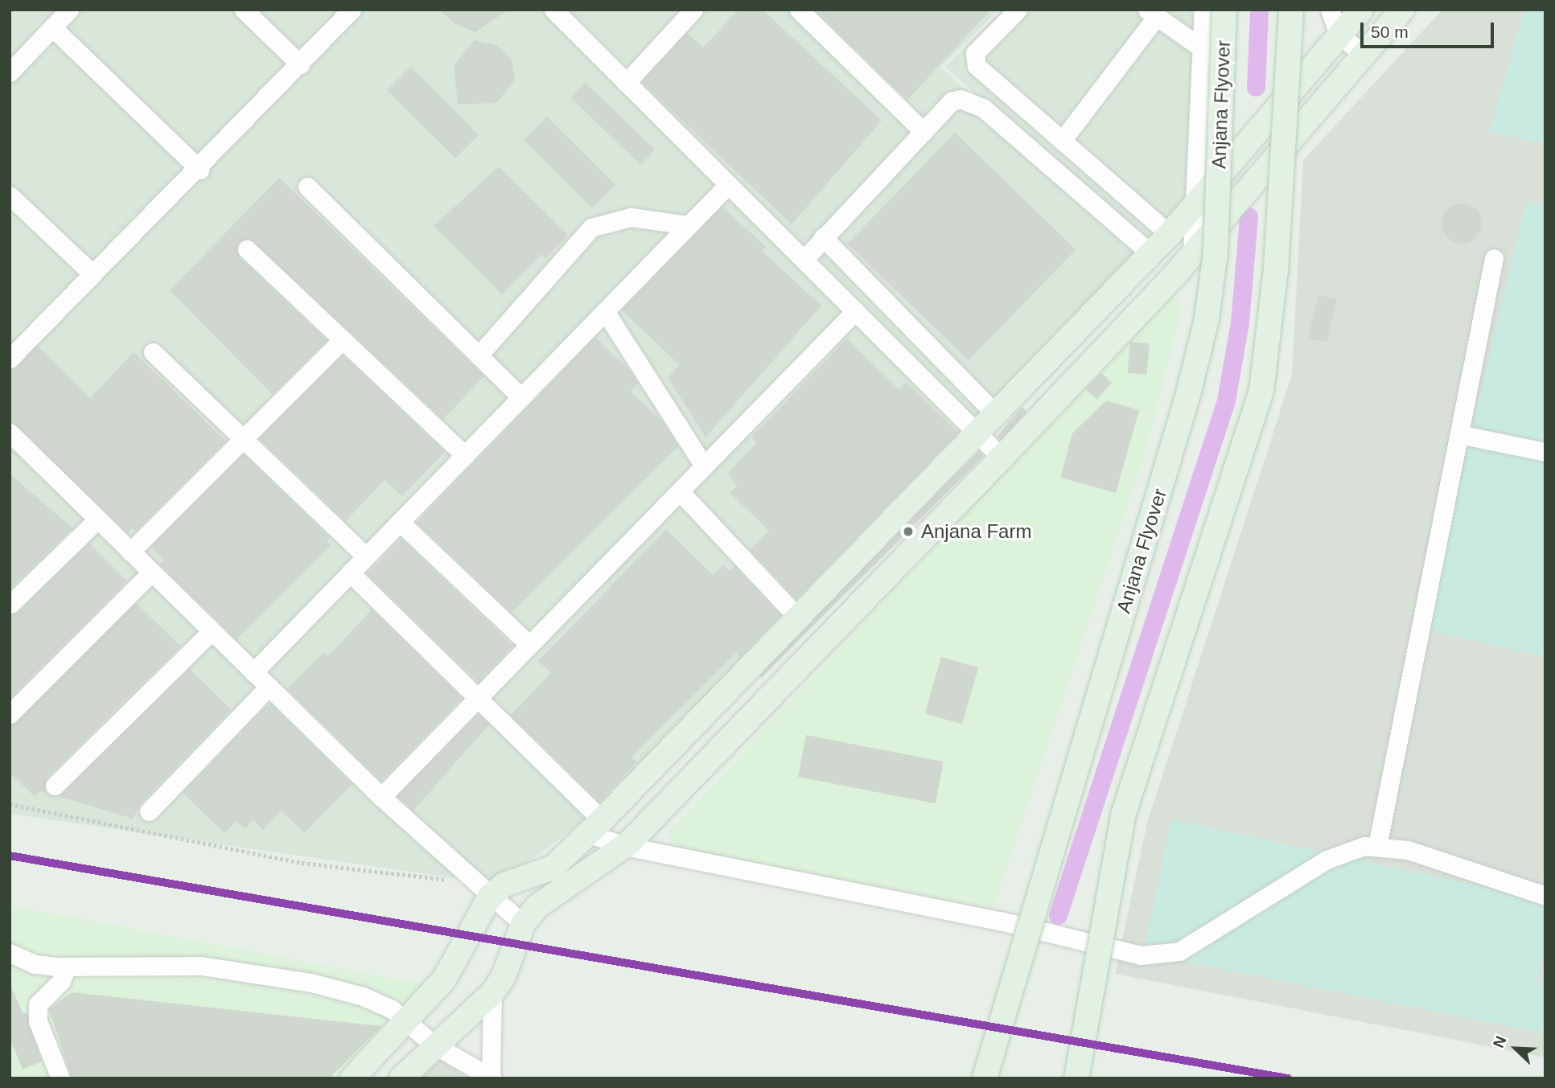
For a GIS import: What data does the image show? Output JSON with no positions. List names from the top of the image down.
{
  "streets": {
    "main road": ["Anjana Flyover"]
  },
  "places": ["Anjana Farm"],
  "scale_bar": "50 m",
  "north": "top left"
}
